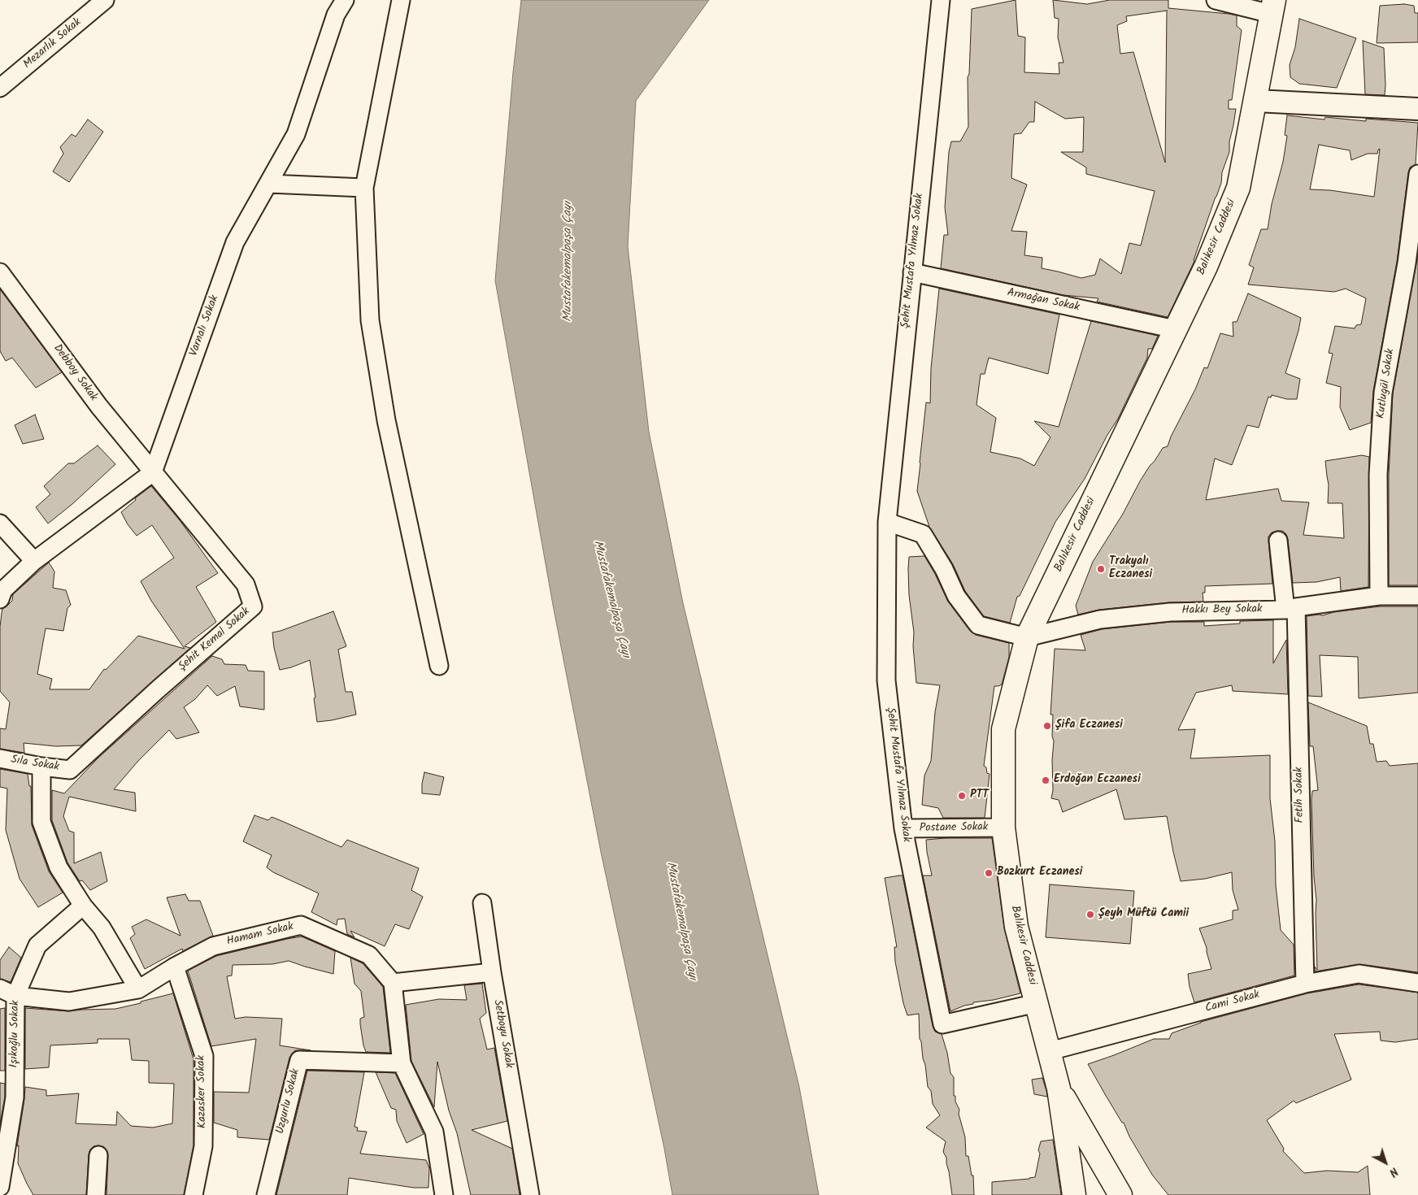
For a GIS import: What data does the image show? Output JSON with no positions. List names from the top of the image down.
{
  "streets": {
    "main road": ["Balıkesir Caddesi"],
    "street": [
      "Mezarlık Sokak",
      "Şehit Mustafa Yılmaz Sokak",
      "Armağan Sokak",
      "Varnalı Sokak",
      "Debboy Sokak",
      "Kutlugül Sokak",
      "Hakkı Bey Sokak",
      "Şehit Kemal Sokak",
      "Sıla Sokak",
      "Fetih Sokak",
      "Postane Sokak",
      "Hamam Sokak",
      "Cami Sokak",
      "Işıkoğlu Sokak",
      "Setboyu Sokak",
      "Kazasker Sokak",
      "Uzgurlu Sokak"
    ]
  },
  "crossings": [
    ["Balıkesir Caddesi", "Şehit Mustafa Yılmaz Sokak"],
    ["Balıkesir Caddesi", "Armağan Sokak"],
    ["Balıkesir Caddesi", "Hakkı Bey Sokak"],
    ["Balıkesir Caddesi", "Postane Sokak"],
    ["Balıkesir Caddesi", "Cami Sokak"],
    ["Şehit Mustafa Yılmaz Sokak", "Armağan Sokak"],
    ["Şehit Mustafa Yılmaz Sokak", "Postane Sokak"],
    ["Varnalı Sokak", "Debboy Sokak"],
    ["Varnalı Sokak", "Şehit Kemal Sokak"],
    ["Debboy Sokak", "Şehit Kemal Sokak"],
    ["Kutlugül Sokak", "Hakkı Bey Sokak"],
    ["Hakkı Bey Sokak", "Fetih Sokak"],
    ["Şehit Kemal Sokak", "Sıla Sokak"],
    ["Fetih Sokak", "Cami Sokak"],
    ["Hamam Sokak", "Işıkoğlu Sokak"],
    ["Hamam Sokak", "Kazasker Sokak"]
  ],
  "water": ["Mustafakemalpaşa Çayı"],
  "places": [
    "Trakyalı Eczanesi",
    "Şifa Eczanesi",
    "Erdoğan Eczanesi",
    "PTT",
    "Bozkurt Eczanesi",
    "Şeyh Müftü Camii"
  ],
  "north": "bottom right"
}
